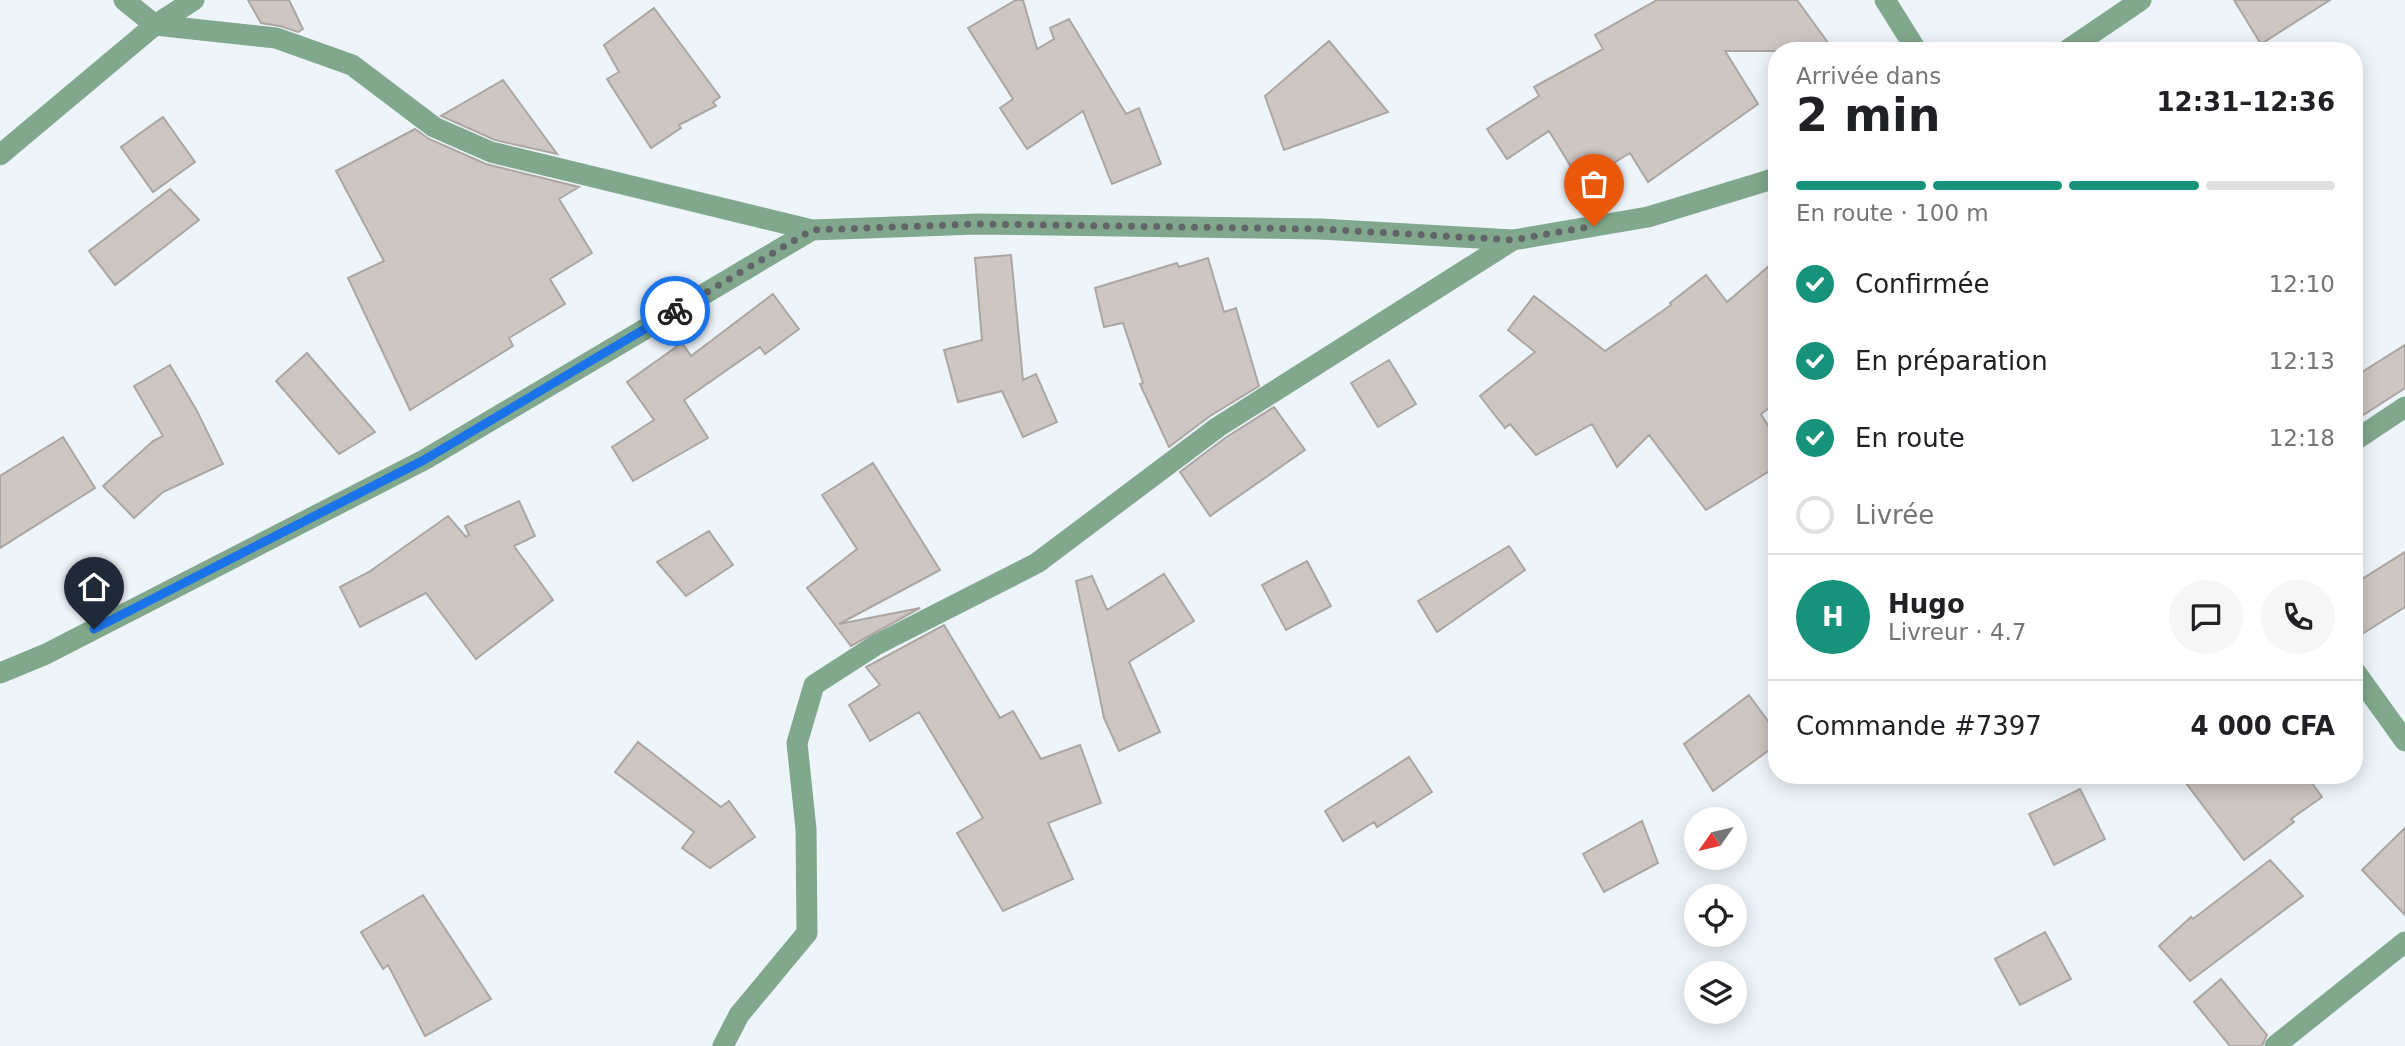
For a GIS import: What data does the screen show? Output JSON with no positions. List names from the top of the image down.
{
  "north": "bottom left",
  "page": {
    "heading": ["2 min", "Arrivée dans", "12:31–12:36"],
    "panel": [
      "Hugo",
      "Livreur · 4.7",
      "Commande #7397",
      "4 000 CFA"
    ],
    "bar": "En route · 100 m",
    "list": [
      ["Confirmée", "12:10"],
      ["En préparation", "12:13"],
      ["En route", "12:18"],
      "Livrée"
    ],
    "round": "H"
  }
}
